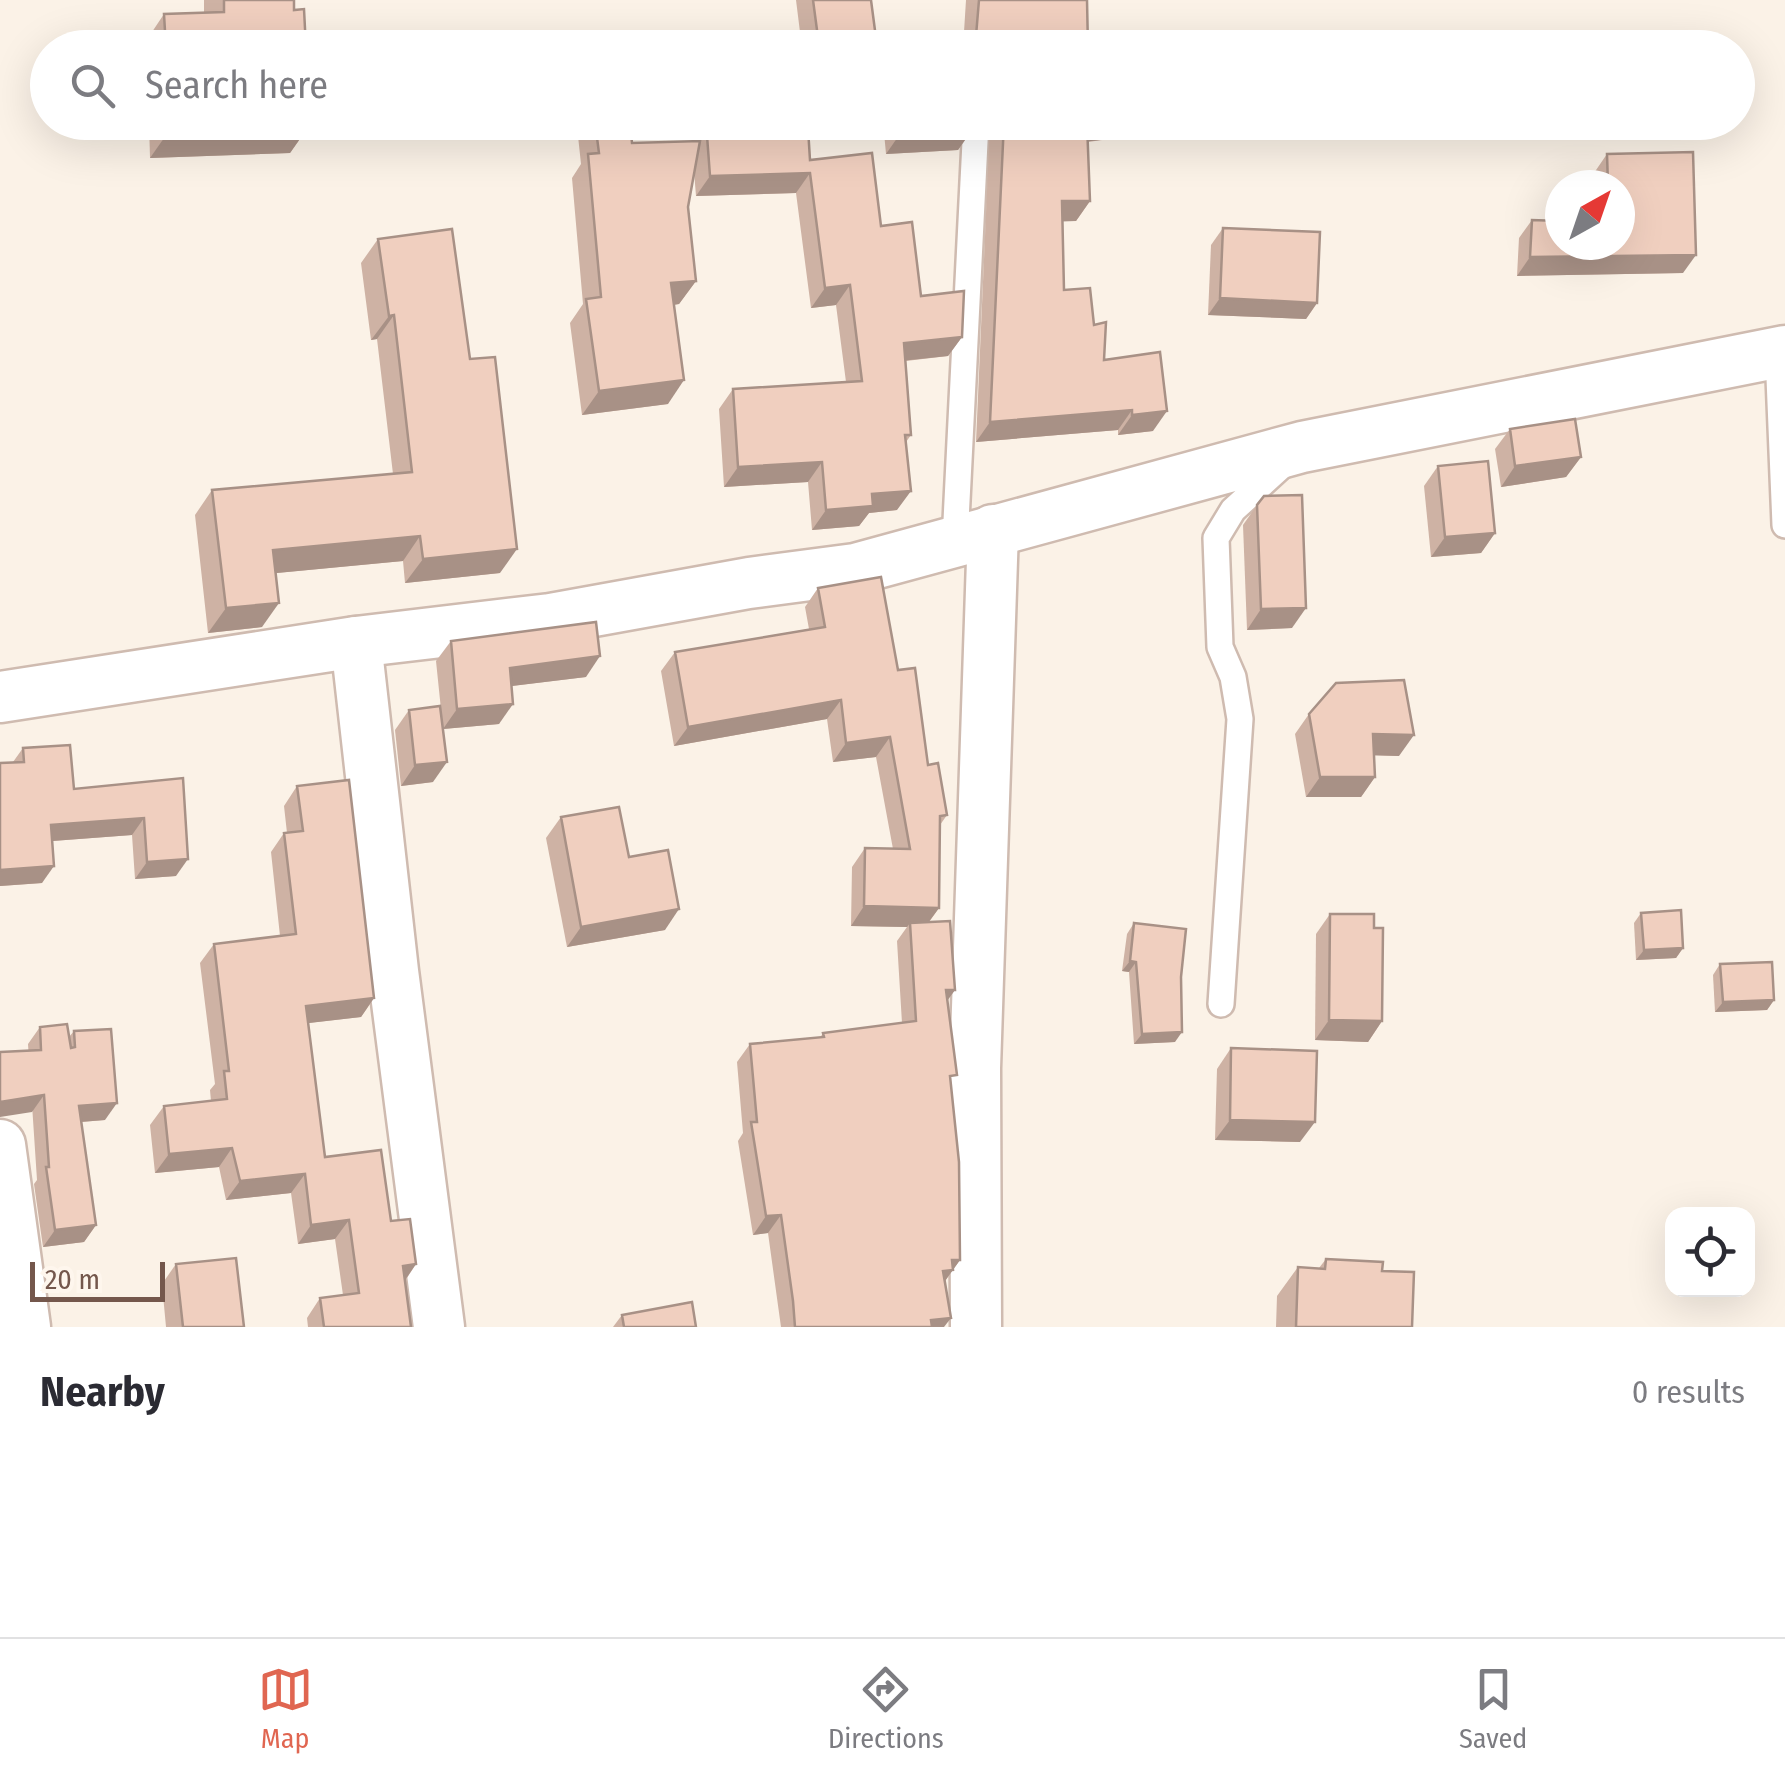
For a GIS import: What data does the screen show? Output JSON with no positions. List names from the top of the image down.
{
  "scale_bar": "20 m",
  "north": "top right",
  "page": {
    "search": "Search here",
    "scale": "20 m",
    "heading": ["Nearby", "0 results"],
    "nav": ["Map", "Directions", "Saved"]
  }
}
